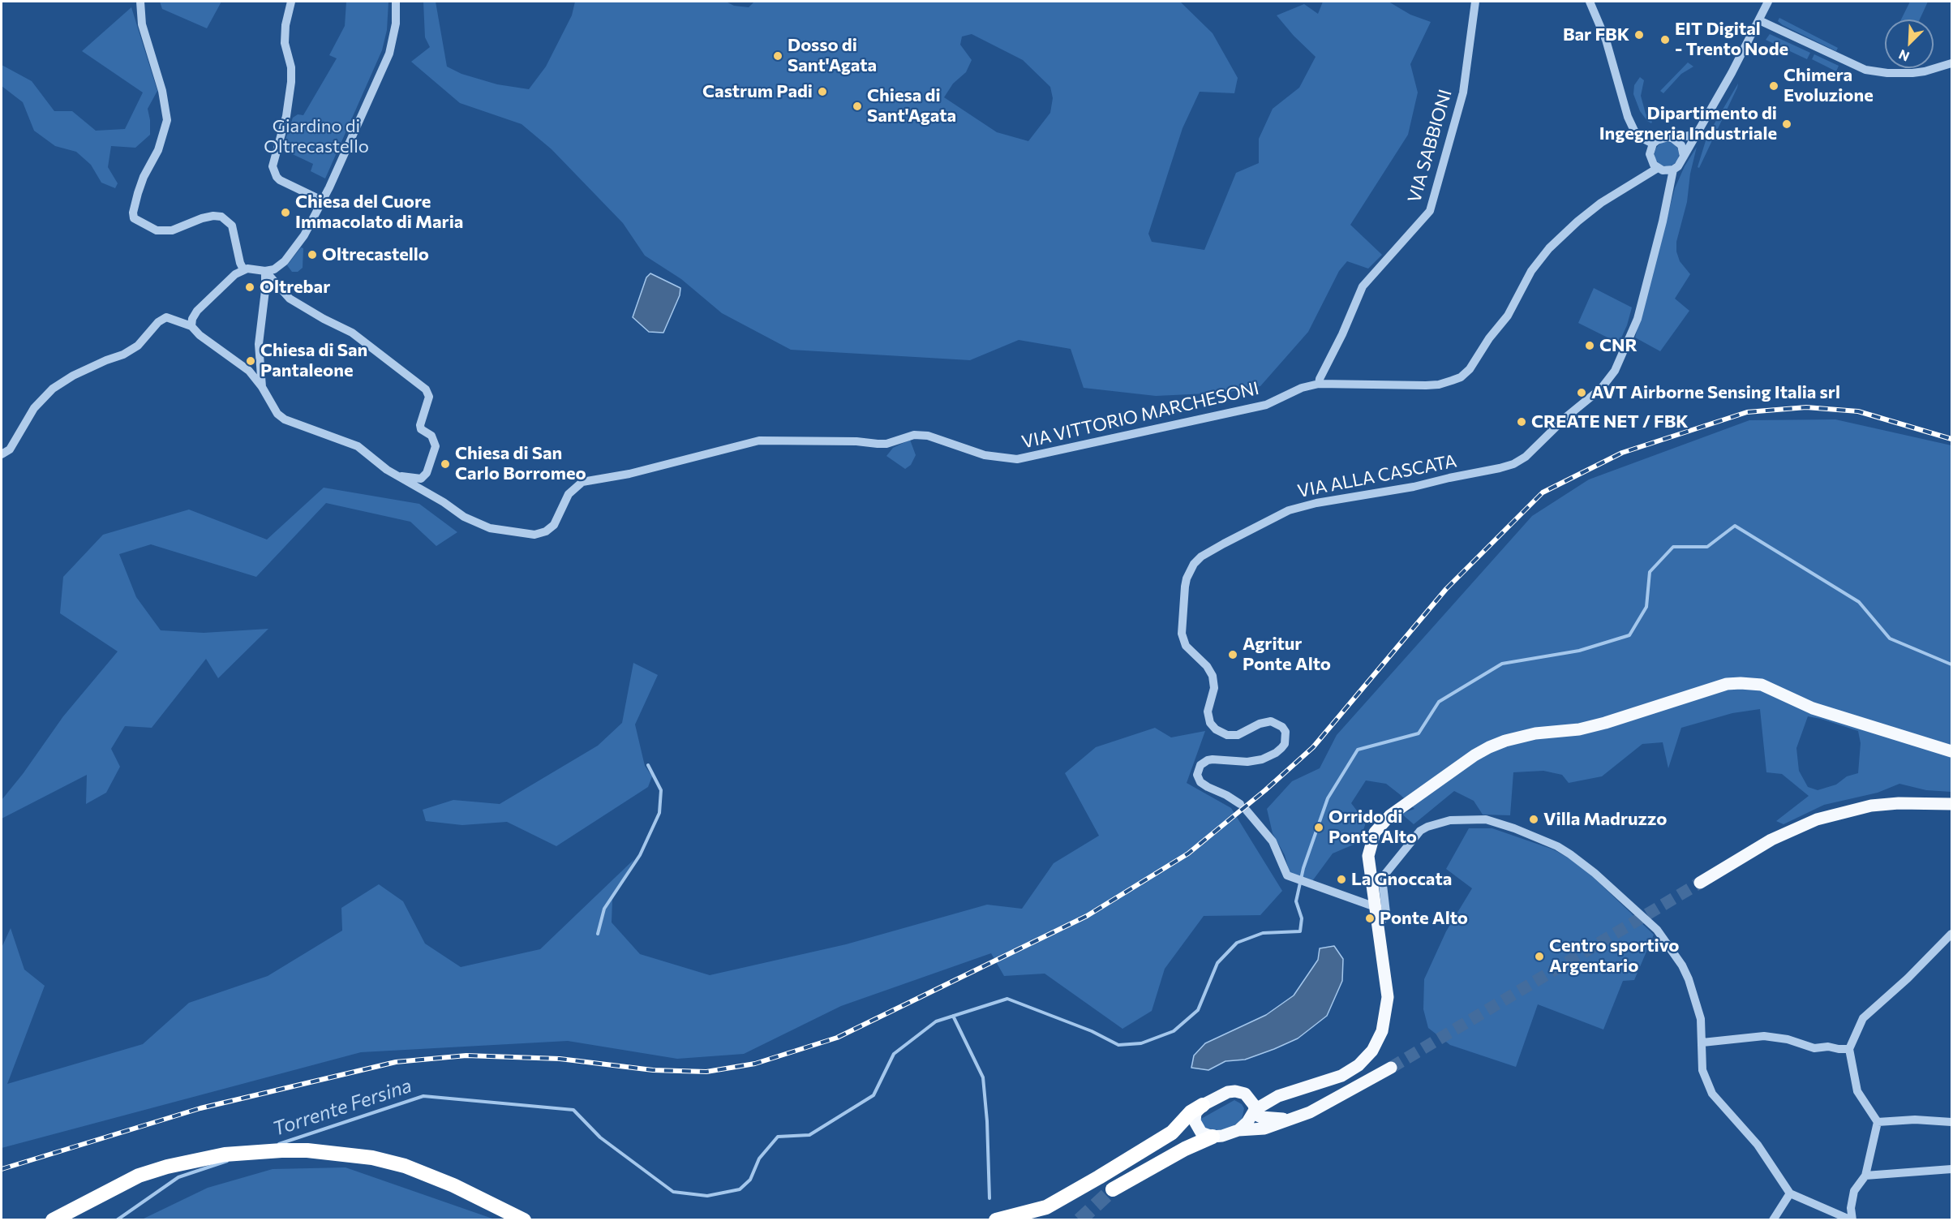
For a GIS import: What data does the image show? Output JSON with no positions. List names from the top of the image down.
{
  "streets": {
    "street": ["VIA SABBIONI", "VIA VITTORIO MARCHESONI", "VIA ALLA CASCATA"]
  },
  "crossings": [
    ["VIA SABBIONI", "VIA VITTORIO MARCHESONI"],
    ["VIA VITTORIO MARCHESONI", "VIA ALLA CASCATA"]
  ],
  "water": ["Torrente Fersina"],
  "parks": ["Giardino di Oltrecastello"],
  "places": [
    "Bar FBK",
    "EIT Digital - Trento Node",
    "Dosso di Sant'Agata",
    "Chimera Evoluzione",
    "Castrum Padi",
    "Chiesa di Sant'Agata",
    "Dipartimento di Ingegneria Industriale",
    "Chiesa del Cuore Immacolato di Maria",
    "Oltrecastello",
    "Oltrebar",
    "CNR",
    "Chiesa di San Pantaleone",
    "AVT Airborne Sensing Italia srl",
    "CREATE NET / FBK",
    "Chiesa di San Carlo Borromeo",
    "Agritur Ponte Alto",
    "Villa Madruzzo",
    "Orrido di Ponte Alto",
    "La Gnoccata",
    "Ponte Alto",
    "Centro sportivo Argentario"
  ],
  "north": "bottom left"
}
